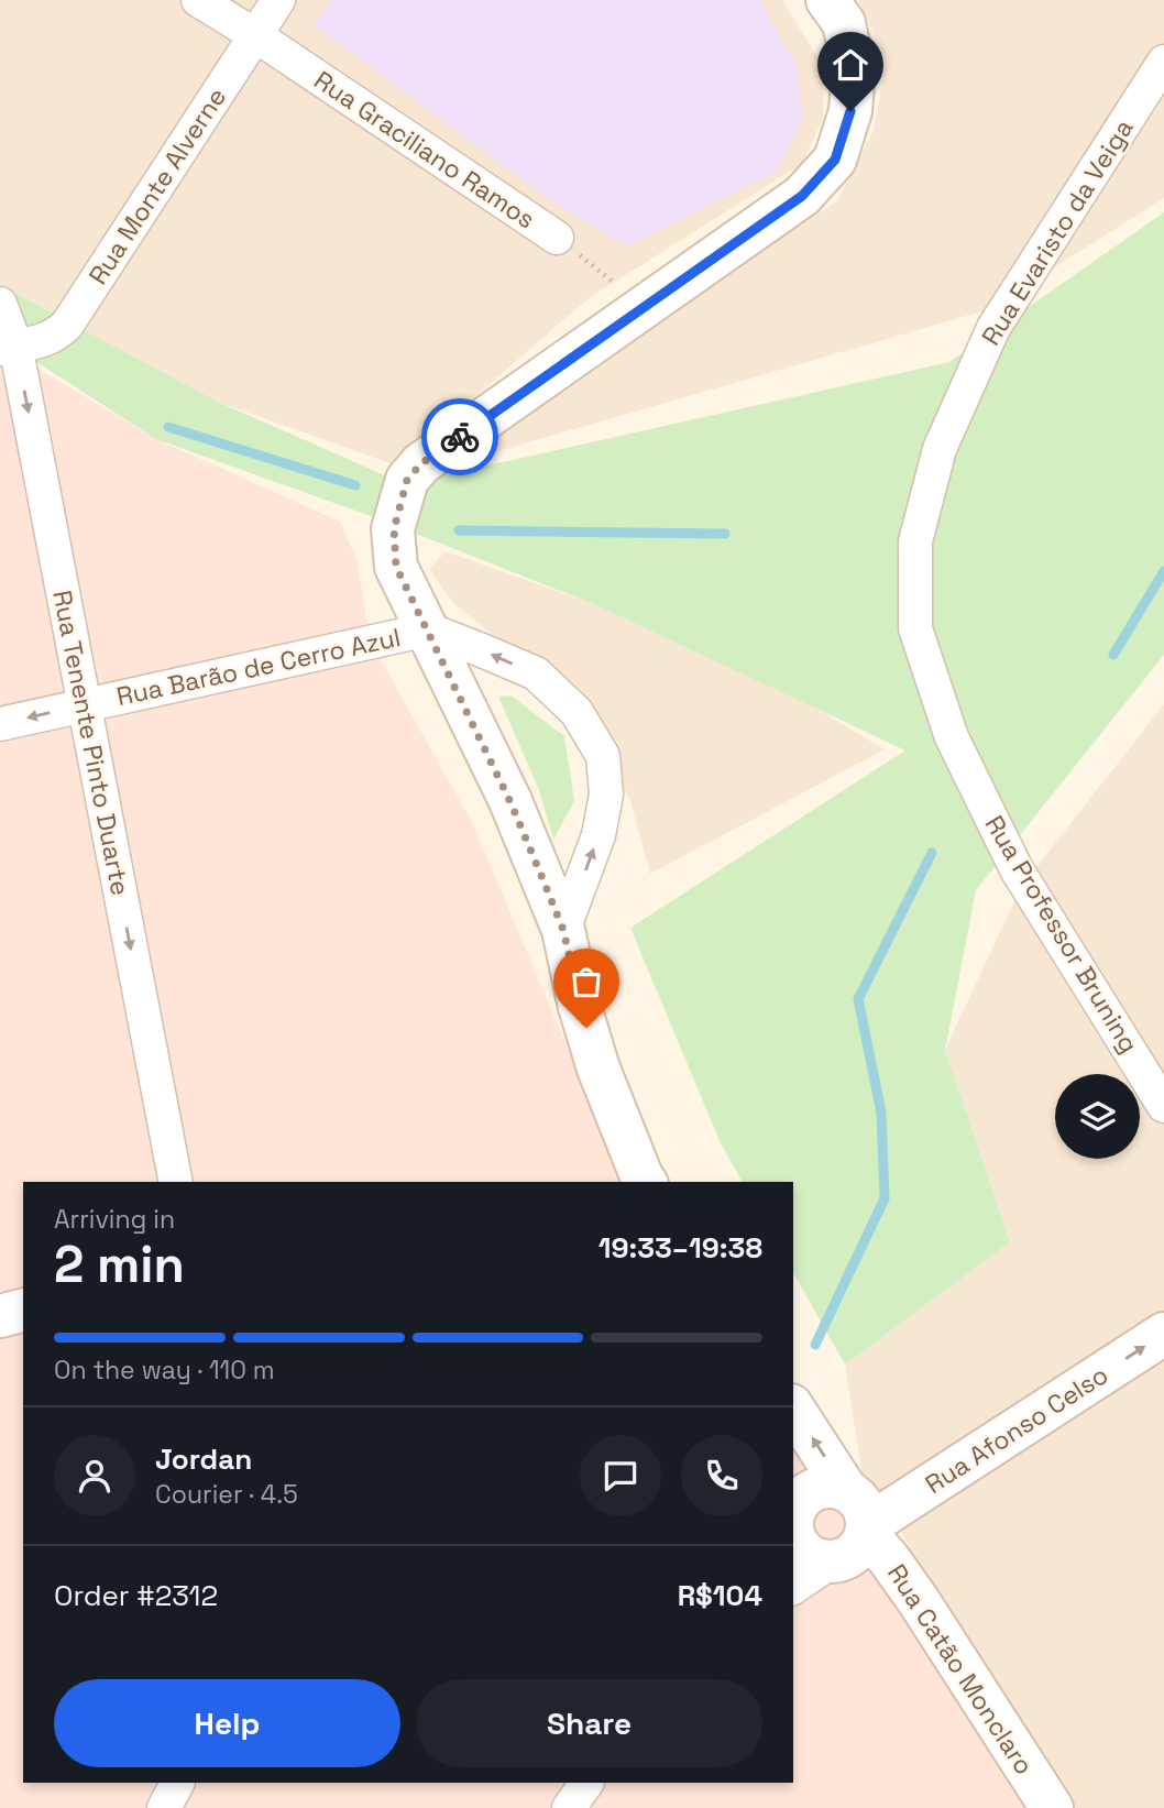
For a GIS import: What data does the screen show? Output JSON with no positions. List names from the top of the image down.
{
  "streets": {
    "main road": ["Rua Afonso Celso", "Rua Catão Monclaro"],
    "street": [
      "Rua Graciliano Ramos",
      "Rua Monte Alverne",
      "Rua Evaristo da Veiga",
      "Rua Barão de Cerro Azul",
      "Rua Tenente Pinto Duarte",
      "Rua Professor Bruning"
    ]
  },
  "crossings": [
    ["Rua Graciliano Ramos", "Rua Monte Alverne"],
    ["Rua Monte Alverne", "Rua Tenente Pinto Duarte"],
    ["Rua Evaristo da Veiga", "Rua Professor Bruning"],
    ["Rua Barão de Cerro Azul", "Rua Tenente Pinto Duarte"],
    ["Rua Afonso Celso", "Rua Catão Monclaro"]
  ],
  "one_way": ["Rua Tenente Pinto Duarte", "Rua Afonso Celso"],
  "page": {
    "heading": ["2 min", "Arriving in", "19:33–19:38"],
    "panel": [
      "Jordan",
      "Courier · 4.5",
      "Order #2312",
      "R$104"
    ],
    "bar": "On the way · 110 m",
    "buttons": ["Help", "Share"]
  }
}
